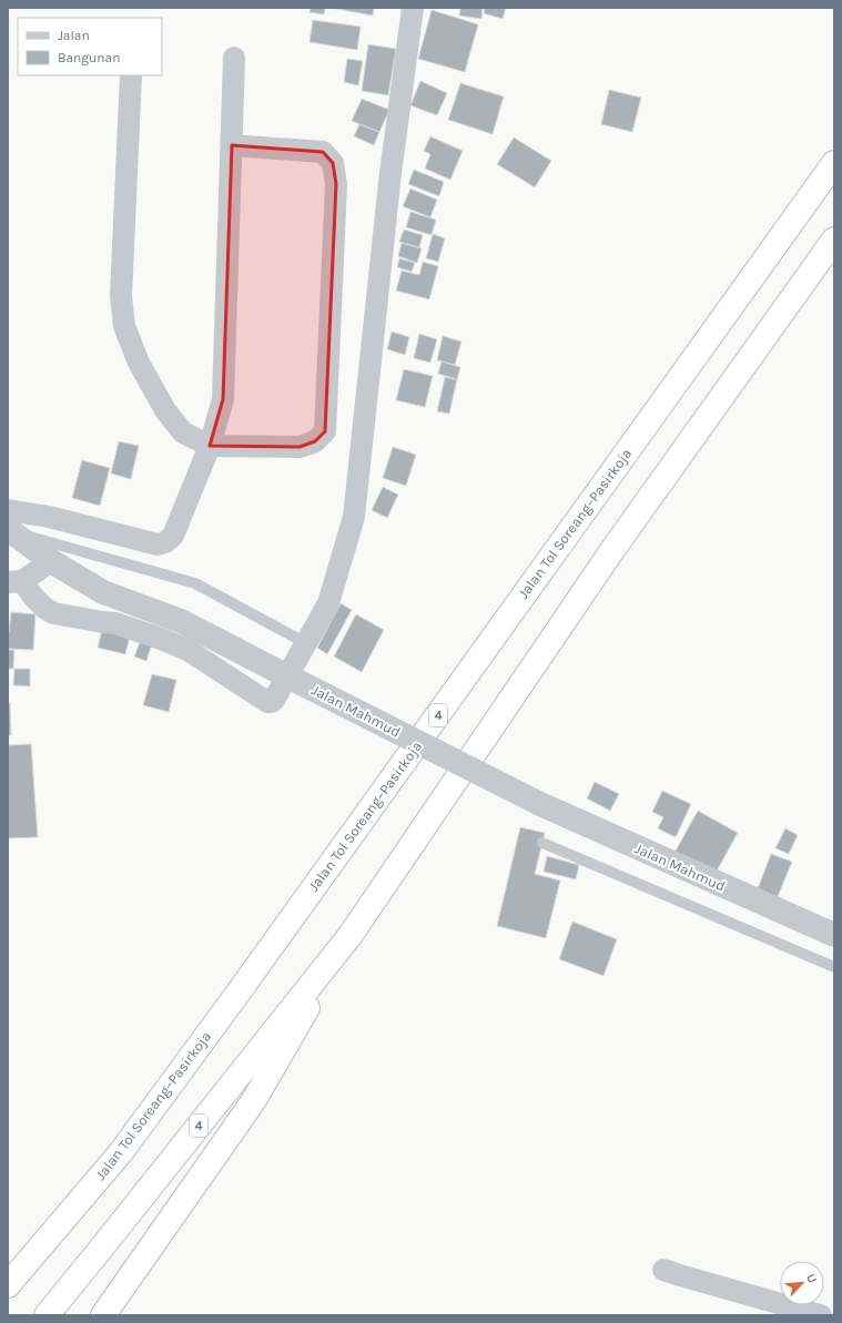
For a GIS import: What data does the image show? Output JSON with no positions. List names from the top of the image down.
{
  "streets": {
    "highway": ["Jalan Tol Soreang–Pasirkoja", "4"],
    "street": ["Jalan Mahmud"]
  },
  "legend": ["Jalan", "Bangunan"],
  "north": "top right"
}
